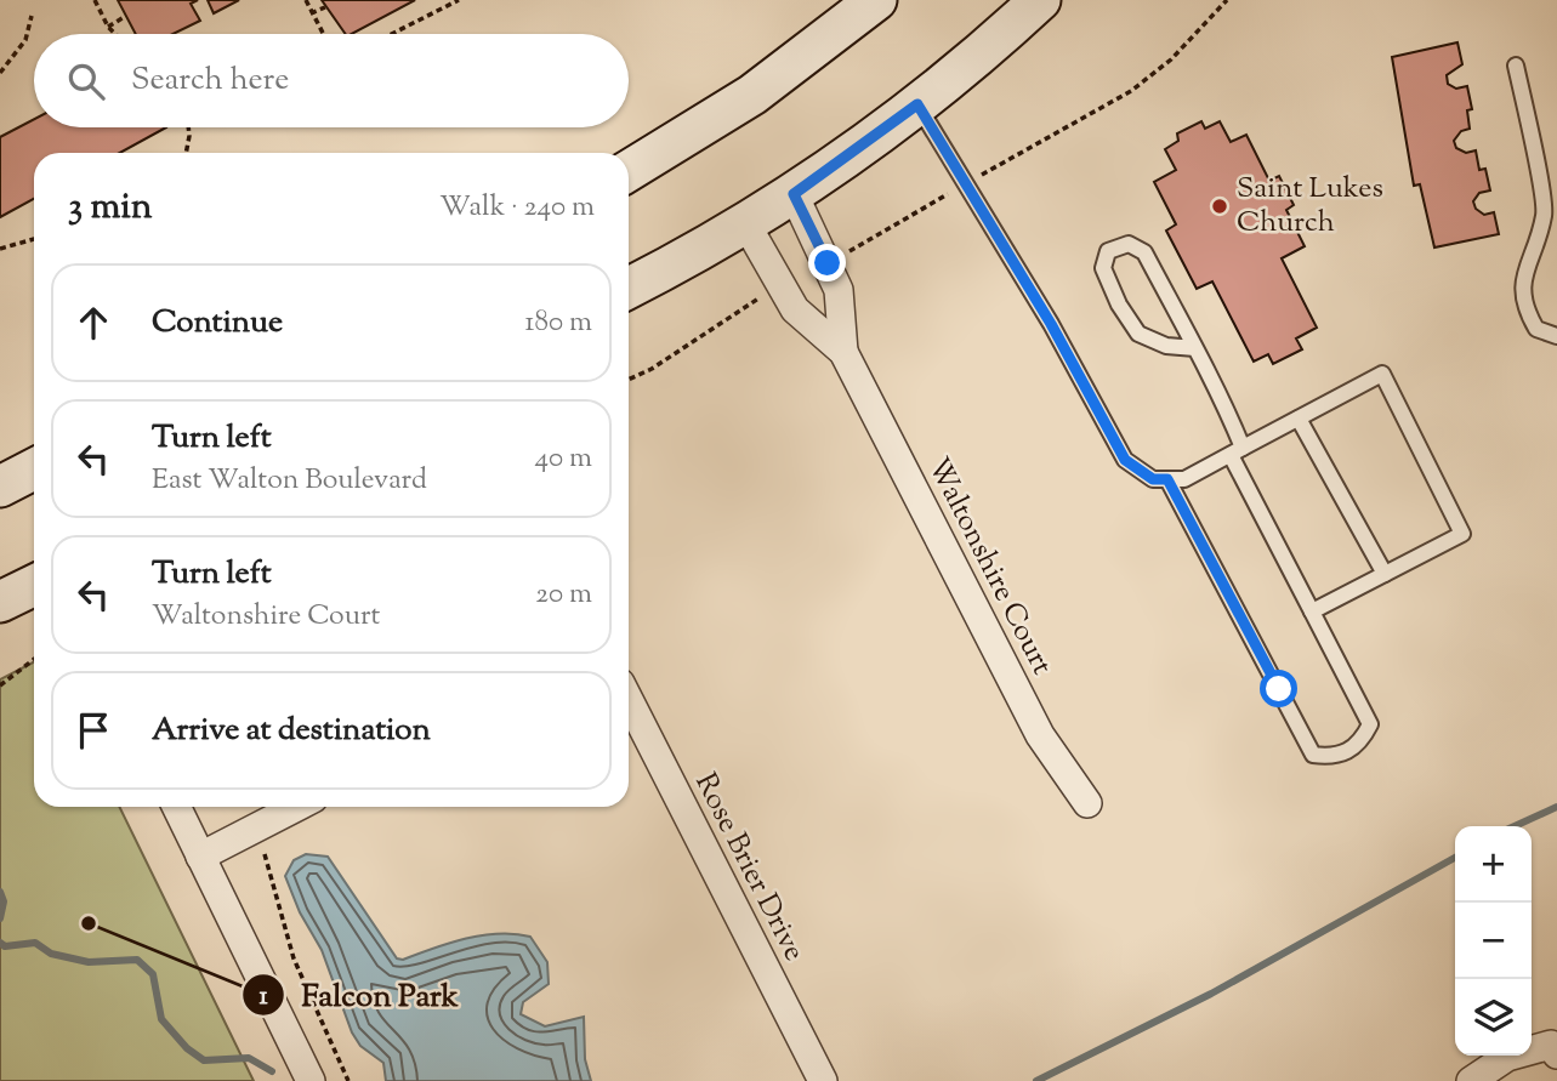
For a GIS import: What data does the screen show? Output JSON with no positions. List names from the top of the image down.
{
  "streets": {
    "street": ["Waltonshire Court", "Rose Brier Drive"]
  },
  "places": ["Saint Lukes Church", "Falcon Park"],
  "page": {
    "search": "Search here",
    "heading": ["3 min", "Walk · 240 m"],
    "list": [
      ["Continue", "180 m"],
      ["Turn left", "East Walton Boulevard", "40 m"],
      ["Turn left", "Waltonshire Court", "20 m"],
      "Arrive at destination"
    ],
    "map_buttons": ["+", "−"]
  }
}
